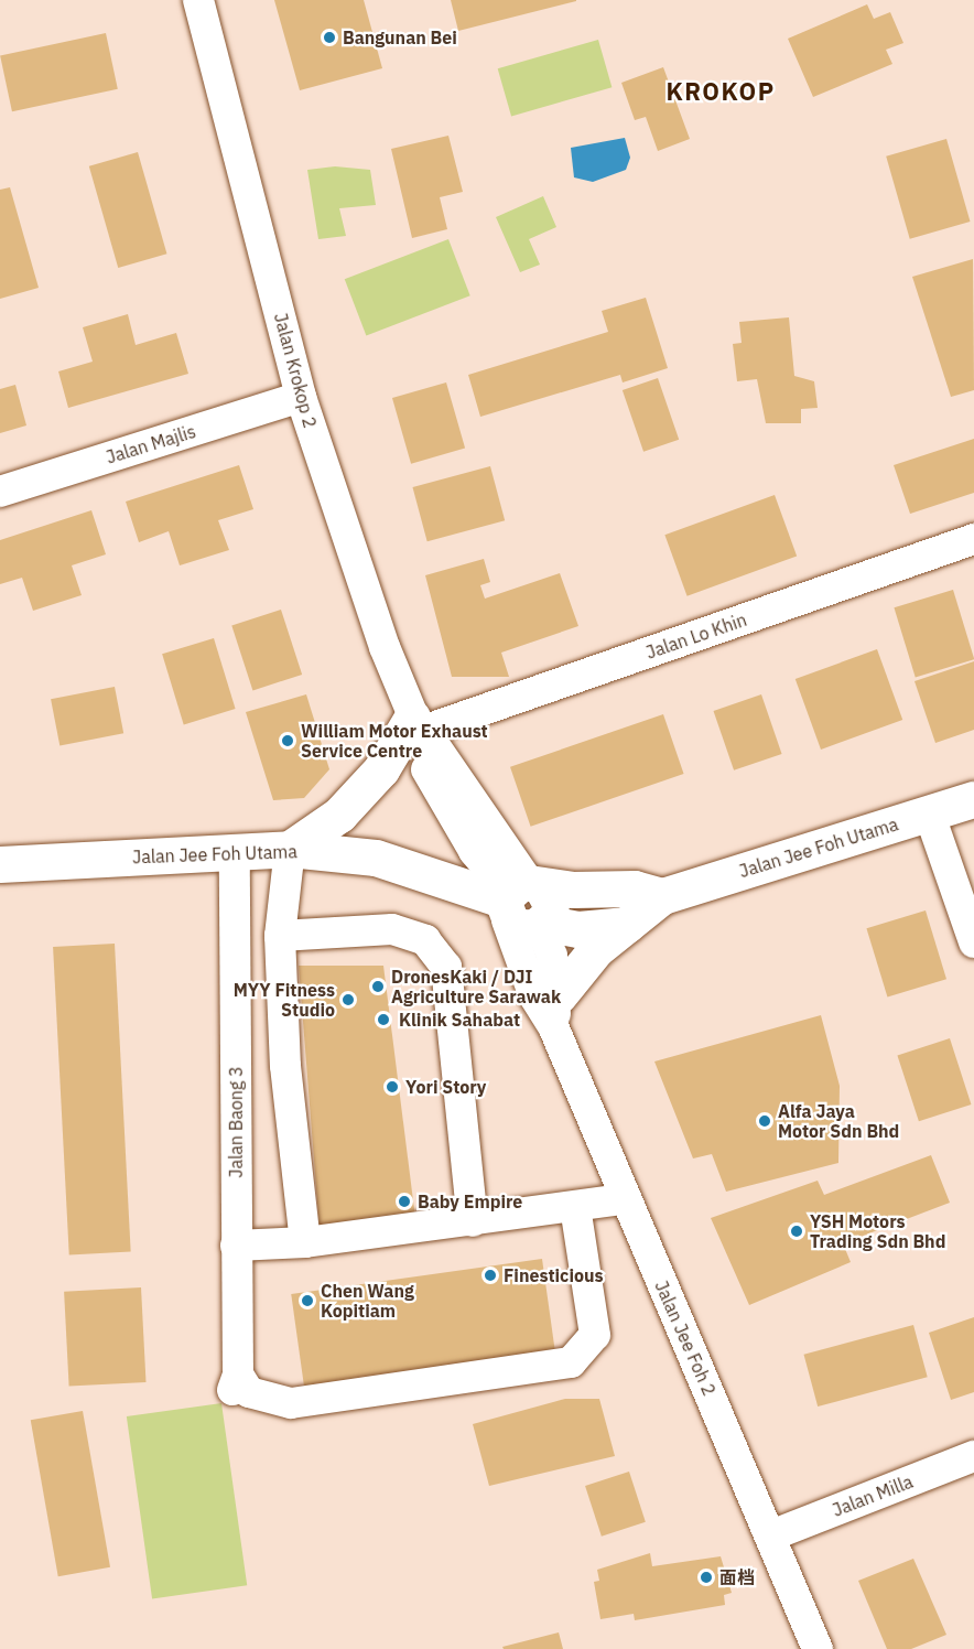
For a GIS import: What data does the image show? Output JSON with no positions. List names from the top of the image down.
{
  "streets": {
    "street": [
      "Jalan Krokop 2",
      "Jalan Majlis",
      "Jalan Lo Khin",
      "Jalan Jee Foh Utama",
      "Jalan Baong 3",
      "Jalan Jee Foh 2",
      "Jalan Milla"
    ]
  },
  "crossings": [
    ["Jalan Krokop 2", "Jalan Majlis"],
    ["Jalan Krokop 2", "Jalan Lo Khin"],
    ["Jalan Krokop 2", "Jalan Jee Foh Utama"],
    ["Jalan Krokop 2", "Jalan Jee Foh 2"],
    ["Jalan Jee Foh Utama", "Jalan Baong 3"],
    ["Jalan Jee Foh Utama", "Jalan Jee Foh 2"],
    ["Jalan Jee Foh 2", "Jalan Milla"]
  ],
  "districts": ["KROKOP"],
  "places": [
    "Bangunan Bei",
    "William Motor Exhaust Service Centre",
    "DronesKaki / DJI Agriculture Sarawak",
    "MYY Fitness Studio",
    "Klinik Sahabat",
    "Yori Story",
    "Alfa Jaya Motor Sdn Bhd",
    "Baby Empire",
    "YSH Motors Trading Sdn Bhd",
    "Finesticious",
    "Chen Wang Kopitiam",
    "面档"
  ]
}
